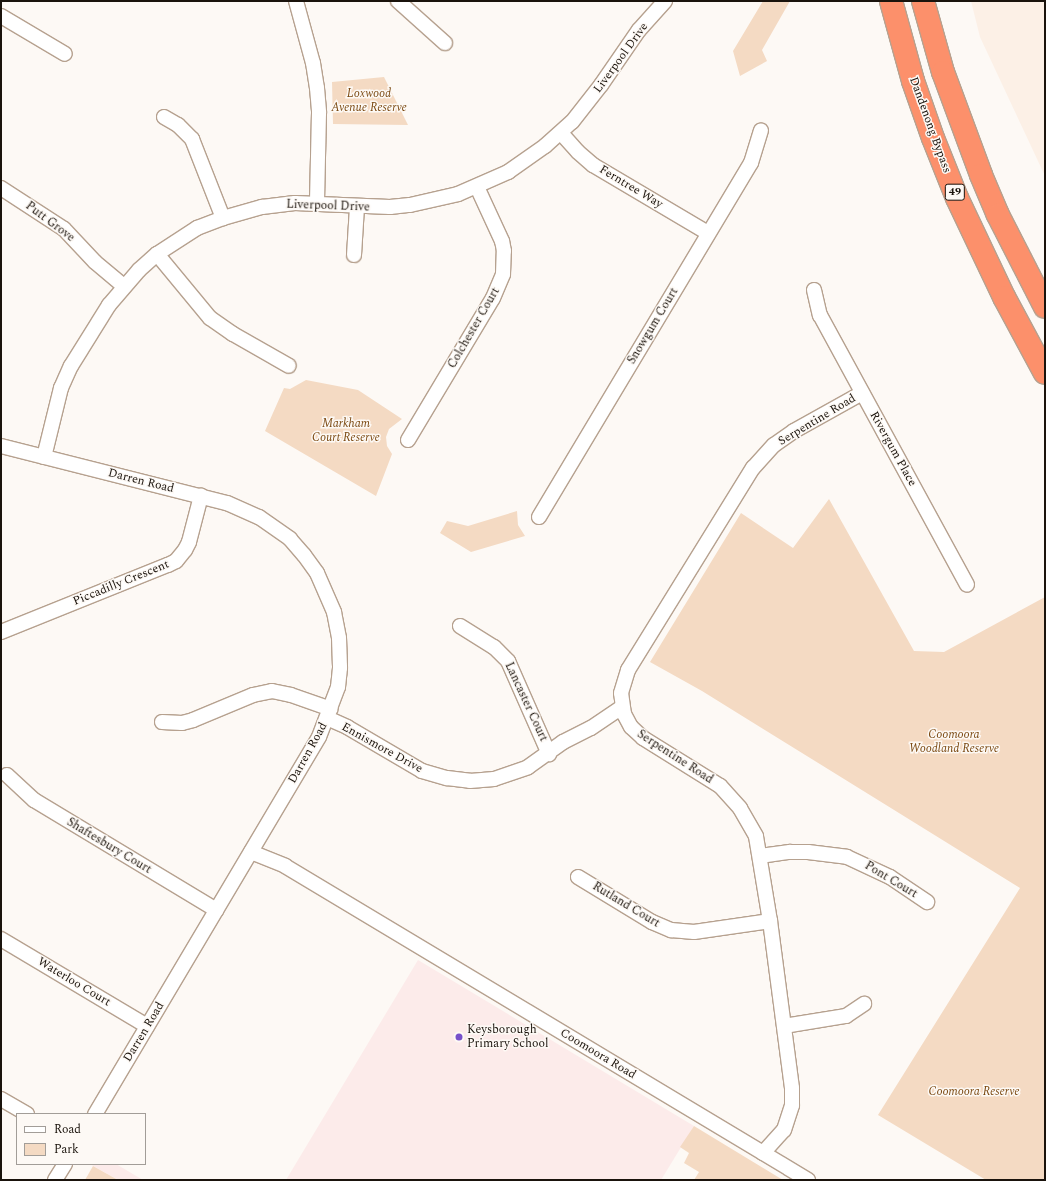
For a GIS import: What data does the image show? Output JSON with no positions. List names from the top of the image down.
{
  "streets": {
    "highway": ["Dandenong Bypass", "49"],
    "street": [
      "Liverpool Drive",
      "Ferntree Way",
      "Putt Grove",
      "Snowgum Court",
      "Colchester Court",
      "Serpentine Road",
      "Rivergum Place",
      "Darren Road",
      "Piccadilly Crescent",
      "Lancaster Court",
      "Ennismore Drive",
      "Shaftesbury Court",
      "Pont Court",
      "Rutland Court",
      "Waterloo Court",
      "Coomoora Road"
    ]
  },
  "crossings": [
    ["Liverpool Drive", "Ferntree Way"],
    ["Liverpool Drive", "Putt Grove"],
    ["Liverpool Drive", "Colchester Court"],
    ["Liverpool Drive", "Darren Road"],
    ["Ferntree Way", "Snowgum Court"],
    ["Serpentine Road", "Rivergum Place"],
    ["Serpentine Road", "Ennismore Drive"],
    ["Serpentine Road", "Pont Court"],
    ["Serpentine Road", "Rutland Court"],
    ["Serpentine Road", "Coomoora Road"],
    ["Darren Road", "Piccadilly Crescent"],
    ["Darren Road", "Ennismore Drive"],
    ["Darren Road", "Shaftesbury Court"],
    ["Darren Road", "Waterloo Court"],
    ["Darren Road", "Coomoora Road"],
    ["Lancaster Court", "Ennismore Drive"]
  ],
  "parks": [
    "Loxwood Avenue Reserve",
    "Markham Court Reserve",
    "Coomoora Woodland Reserve",
    "Coomoora Reserve"
  ],
  "places": ["Keysborough Primary School"],
  "legend": ["Road", "Park"]
}
